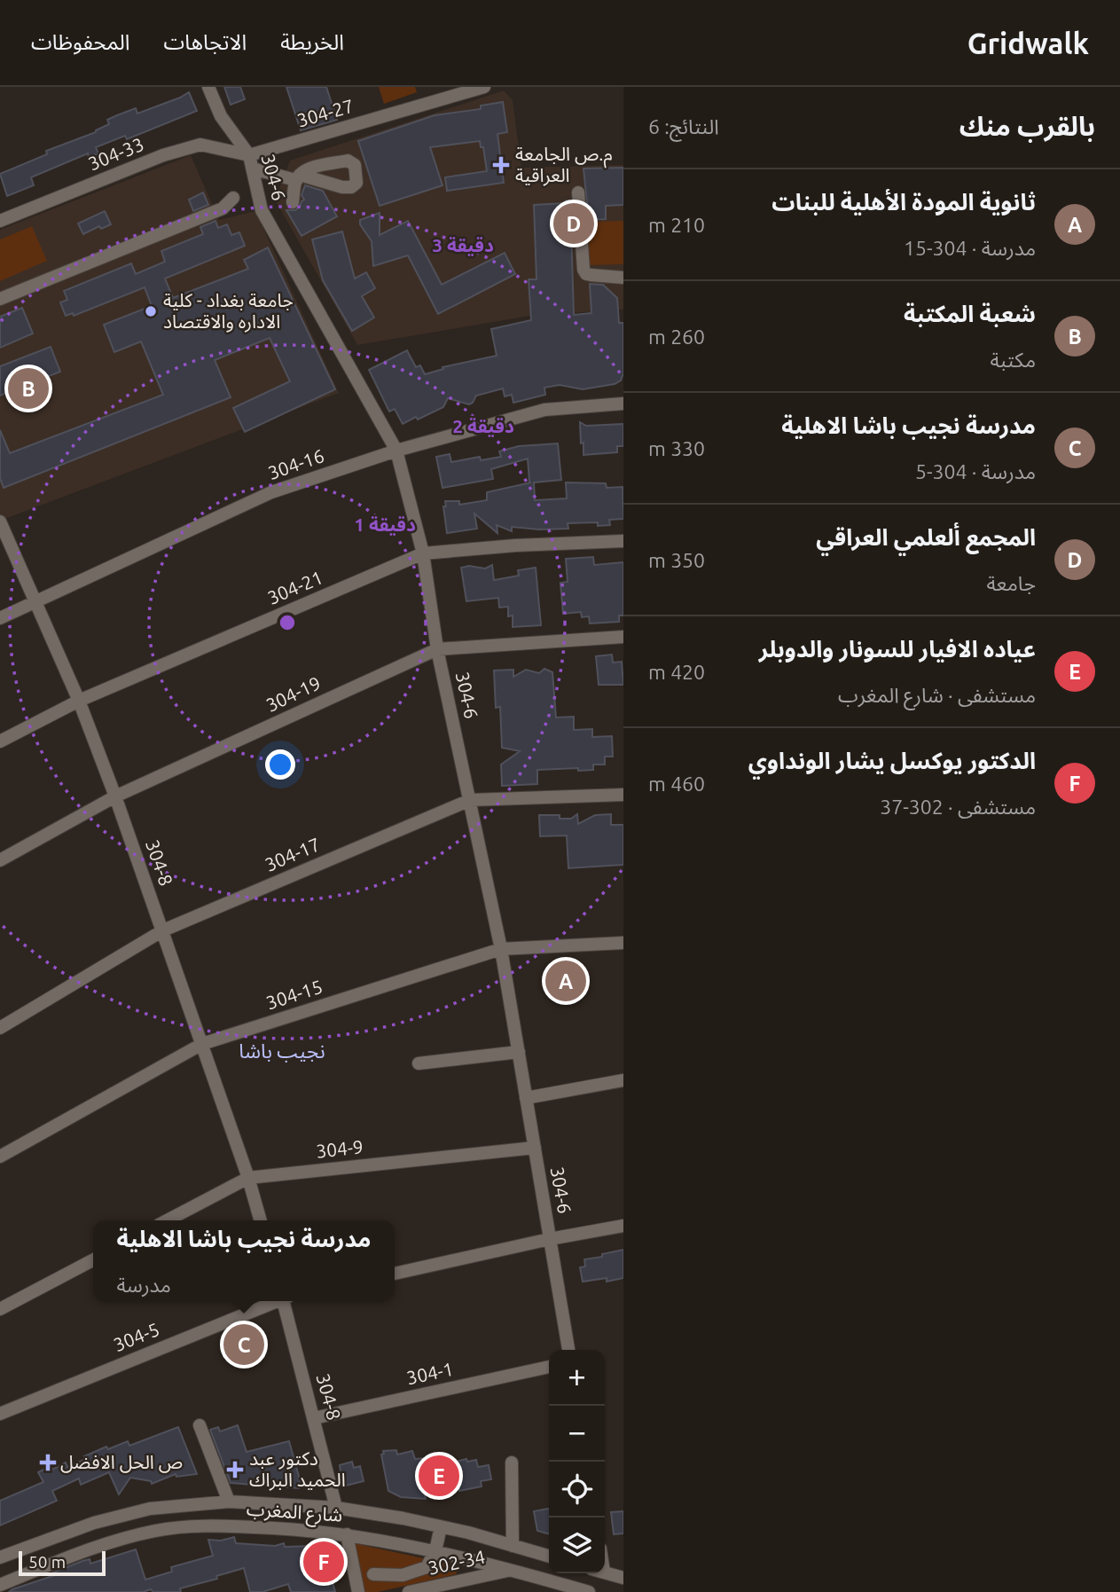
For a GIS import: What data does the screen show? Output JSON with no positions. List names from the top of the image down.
{
  "streets": {
    "street": [
      "304-27",
      "304-33",
      "304-6",
      "304-16",
      "304-21",
      "304-19",
      "304-17",
      "304-8",
      "304-15",
      "304-9",
      "304-5",
      "304-1",
      "شارع المغرب",
      "302-34"
    ]
  },
  "crossings": [
    ["304-27", "304-33"],
    ["304-27", "304-6"],
    ["304-33", "304-6"],
    ["304-6", "304-16"],
    ["304-6", "304-21"],
    ["304-6", "304-19"],
    ["304-6", "304-17"],
    ["304-6", "304-15"],
    ["304-6", "304-9"],
    ["304-16", "304-8"],
    ["304-21", "304-8"],
    ["304-19", "304-8"],
    ["304-17", "304-8"],
    ["304-8", "304-15"],
    ["304-8", "304-9"],
    ["304-8", "304-1"],
    ["304-8", "شارع المغرب"],
    ["شارع المغرب", "302-34"]
  ],
  "districts": ["نجيب باشا"],
  "places": {
    "health": ["م.ص الجامعة العراقية", "ص الحل الافضل", "دكتور عبد الحميد البراك"],
    "other": ["جامعة بغداد - كلية الاداره والاقتصاد"]
  },
  "scale_bar": "50 m",
  "page": {
    "header": "Gridwalk",
    "nav": ["الخريطة", "الاتجاهات", "المحفوظات"],
    "heading": ["بالقرب منك", "النتائج: 6"],
    "list": [
      {
        "mark": "A",
        "name": "ثانوية المودة الأهلية للبنات",
        "note": "مدرسة · 304-15",
        "value": "210 m"
      },
      {
        "mark": "B",
        "name": "شعبة المكتبة",
        "note": "مكتبة",
        "value": "260 m"
      },
      {
        "mark": "C",
        "name": "مدرسة نجيب باشا الاهلية",
        "note": "مدرسة · 304-5",
        "value": "330 m"
      },
      {
        "mark": "D",
        "name": "المجمع ألعلمي العراقي",
        "note": "جامعة",
        "value": "350 m"
      },
      {
        "mark": "E",
        "name": "عياده الافيار للسونار والدوبلر",
        "note": "مستشفى · شارع المغرب",
        "value": "420 m"
      },
      {
        "mark": "F",
        "name": "الدكتور يوكسل يشار الونداوي",
        "note": "مستشفى · 302-37",
        "value": "460 m"
      }
    ],
    "pins": [
      "D",
      "B",
      "A",
      "C",
      "E",
      "F"
    ],
    "popup": ["مدرسة نجيب باشا الاهلية", "مدرسة"],
    "map_buttons": ["+", "−"],
    "scale": "50 m"
  },
  "rings": ["3 دقيقة", "2 دقيقة", "1 دقيقة"]
}
